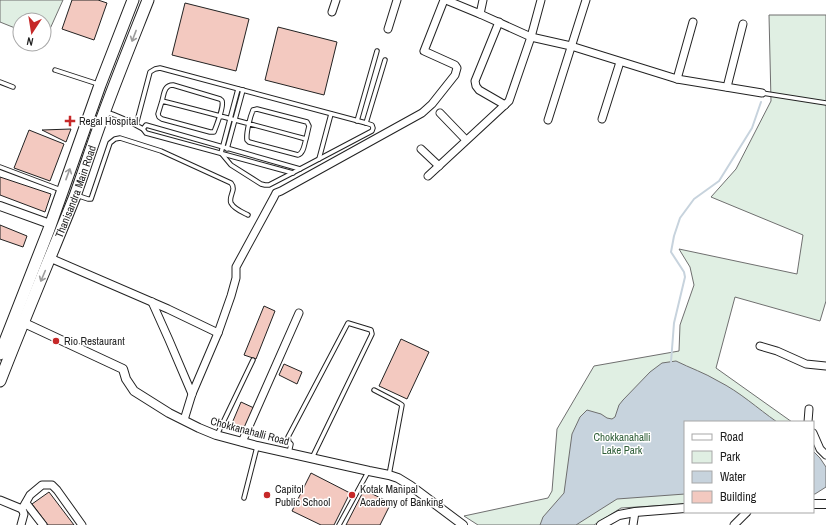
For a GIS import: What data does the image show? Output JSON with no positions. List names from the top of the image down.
{
  "streets": {
    "main road": ["Thanisandra Main Road"],
    "street": ["Chokkanahalli Road"]
  },
  "crossings": [
    ["Thanisandra Main Road", "Chokkanahalli Road"]
  ],
  "parks": ["Chokkanahalli Lake Park"],
  "places": {
    "health": ["Regal Hospital"],
    "other": ["Rio Restaurant", "Capitol Public School", "Kotak Manipal Academy of Banking"]
  },
  "legend": [
    "Road",
    "Park",
    "Water",
    "Building"
  ],
  "north": "bottom"
}
